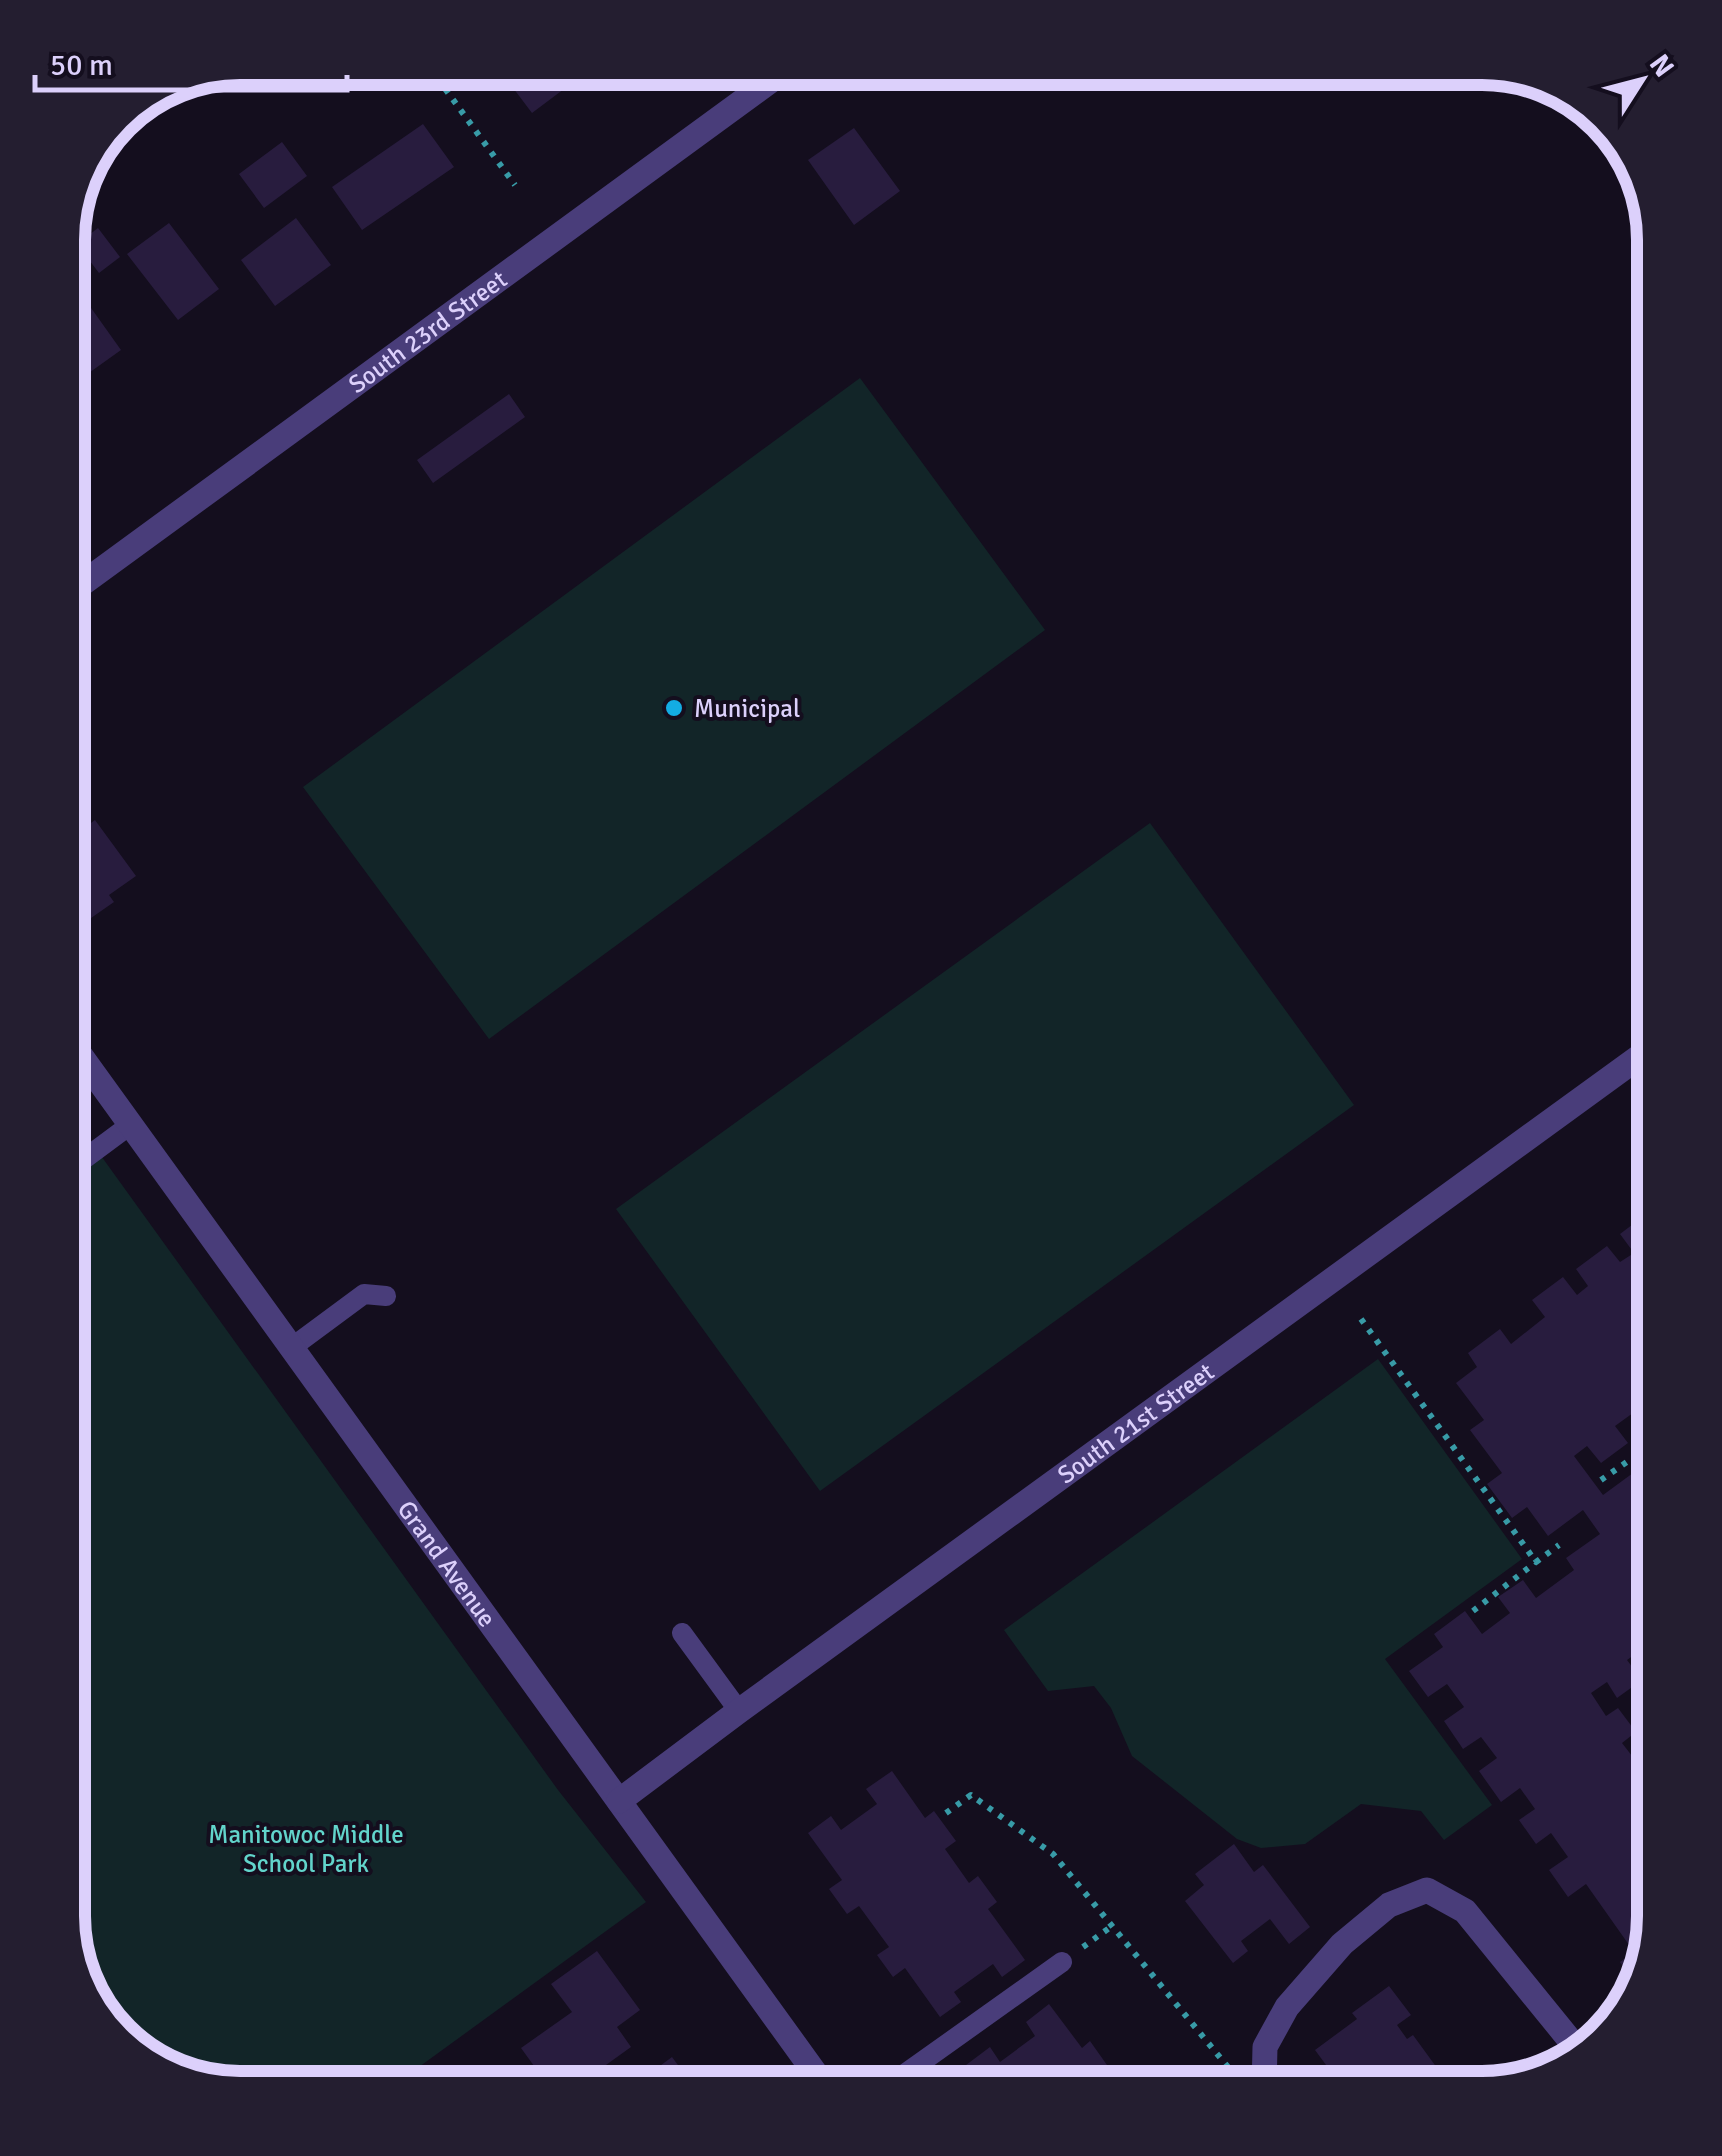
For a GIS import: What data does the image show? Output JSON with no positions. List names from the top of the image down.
{
  "streets": {
    "street": ["South 23rd Street", "South 21st Street", "Grand Avenue"]
  },
  "crossings": [
    ["South 21st Street", "Grand Avenue"]
  ],
  "parks": ["Manitowoc Middle School Park"],
  "places": ["Municipal"],
  "scale_bar": "50 m",
  "north": "top right"
}
